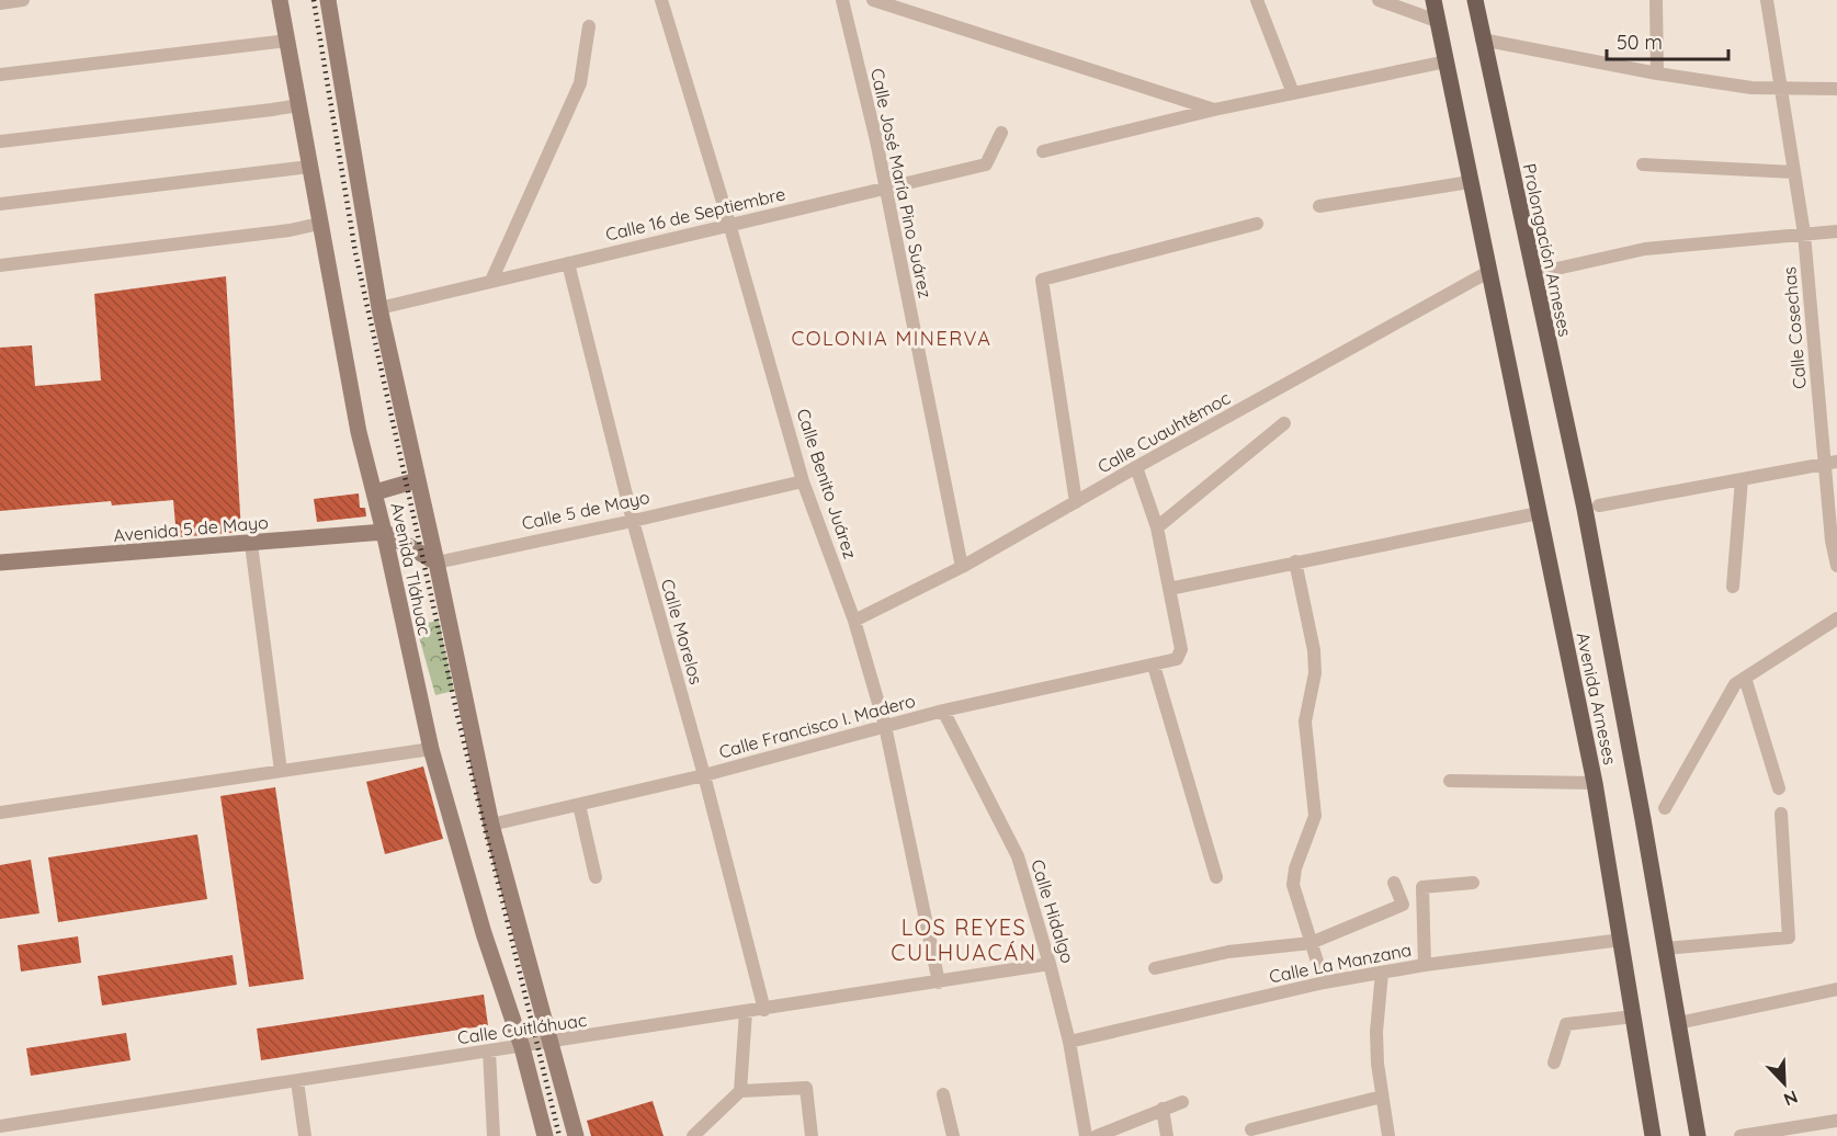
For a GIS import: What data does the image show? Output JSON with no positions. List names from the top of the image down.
{
  "streets": {
    "main road": [
      "Prolongación Arneses",
      "Avenida 5 de Mayo",
      "Avenida Tláhuac",
      "Avenida Arneses"
    ],
    "street": [
      "Calle José María Pino Suárez",
      "Calle 16 de Septiembre",
      "Calle Cosechas",
      "Calle Cuauhtémoc",
      "Calle Benito Juárez",
      "Calle 5 de Mayo",
      "Calle Morelos",
      "Calle Francisco I. Madero",
      "Calle Hidalgo",
      "Calle La Manzana",
      "Calle Cuitláhuac"
    ]
  },
  "crossings": [
    ["Calle José María Pino Suárez", "Calle 16 de Septiembre"],
    ["Calle José María Pino Suárez", "Calle Cuauhtémoc"],
    ["Calle 16 de Septiembre", "Calle Benito Juárez"],
    ["Calle 16 de Septiembre", "Avenida Tláhuac"],
    ["Calle 16 de Septiembre", "Calle Morelos"],
    ["Prolongación Arneses", "Avenida Arneses"],
    ["Calle Cuauhtémoc", "Calle Benito Juárez"],
    ["Calle Cuauhtémoc", "Avenida Arneses"],
    ["Calle Cuauhtémoc", "Calle Francisco I. Madero"],
    ["Calle Benito Juárez", "Calle 5 de Mayo"],
    ["Calle Benito Juárez", "Calle Francisco I. Madero"],
    ["Calle Benito Juárez", "Calle Cuitláhuac"],
    ["Calle 5 de Mayo", "Avenida Tláhuac"],
    ["Calle 5 de Mayo", "Calle Morelos"],
    ["Avenida 5 de Mayo", "Avenida Tláhuac"],
    ["Avenida Tláhuac", "Calle Francisco I. Madero"],
    ["Avenida Tláhuac", "Calle Cuitláhuac"],
    ["Calle Morelos", "Calle Francisco I. Madero"],
    ["Calle Morelos", "Calle Cuitláhuac"],
    ["Avenida Arneses", "Calle La Manzana"],
    ["Calle Francisco I. Madero", "Calle Hidalgo"],
    ["Calle Hidalgo", "Calle La Manzana"],
    ["Calle Hidalgo", "Calle Cuitláhuac"]
  ],
  "districts": ["COLONIA MINERVA", "LOS REYES CULHUACÁN"],
  "scale_bar": "50 m",
  "north": "bottom right"
}
